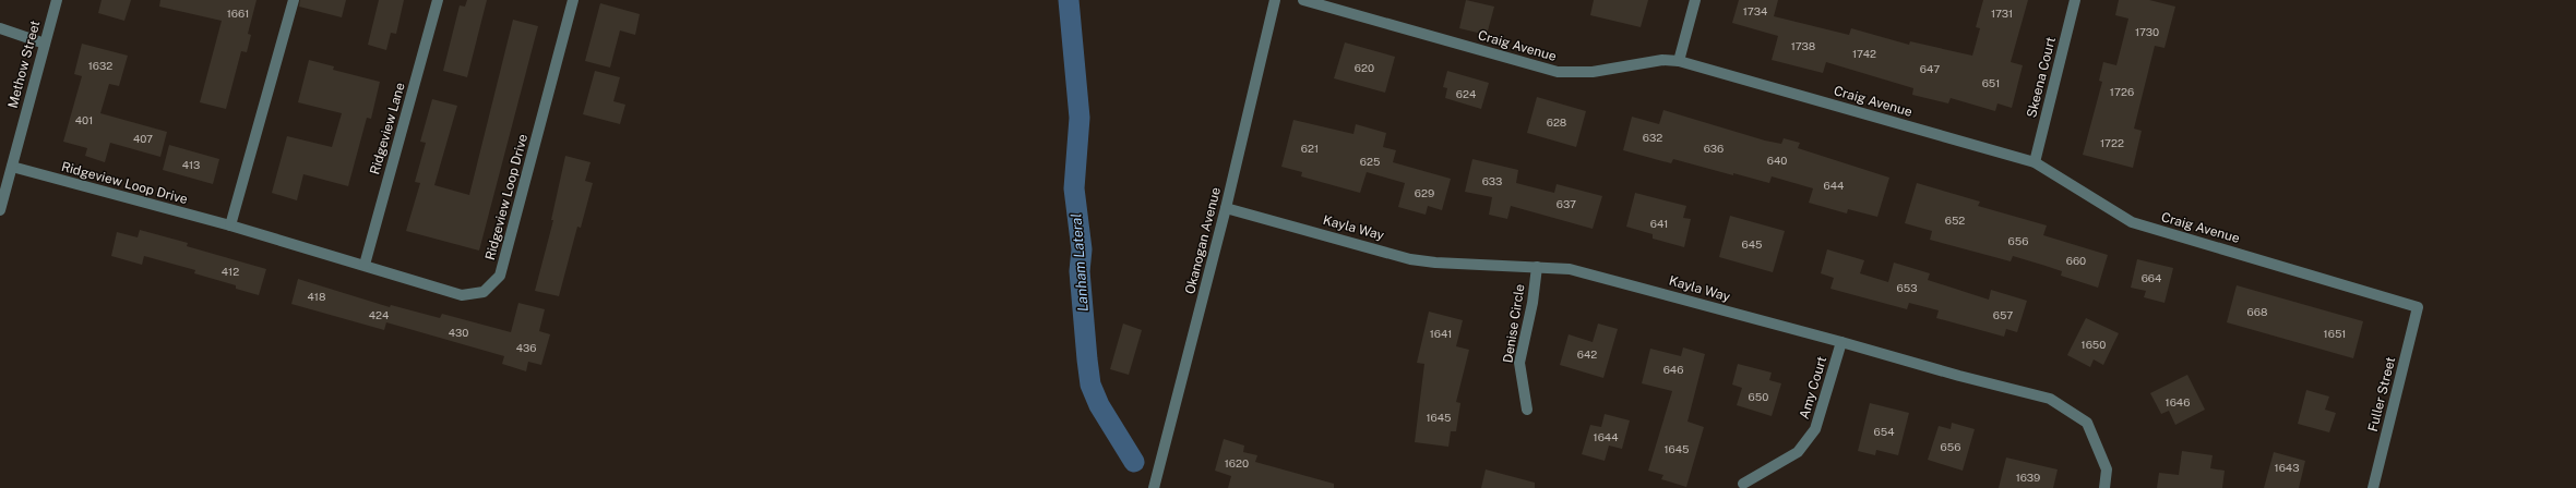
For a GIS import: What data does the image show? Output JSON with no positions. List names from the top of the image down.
{
  "streets": {
    "street": [
      "Craig Avenue",
      "Methow Street",
      "Skeena Court",
      "Ridgeview Lane",
      "Ridgeview Loop Drive",
      "Kayla Way",
      "Okanogan Avenue",
      "Denise Circle",
      "Amy Court",
      "Fuller Street"
    ]
  },
  "crossings": [
    ["Craig Avenue", "Skeena Court"],
    ["Craig Avenue", "Fuller Street"],
    ["Methow Street", "Ridgeview Loop Drive"],
    ["Ridgeview Lane", "Ridgeview Loop Drive"],
    ["Kayla Way", "Okanogan Avenue"],
    ["Kayla Way", "Denise Circle"],
    ["Kayla Way", "Amy Court"]
  ],
  "water": ["Lanham Lateral"],
  "house_numbers": [
    "1734",
    "1661",
    "1731",
    "1730",
    "1738",
    "1742",
    "1632",
    "620",
    "647",
    "651",
    "1726",
    "624",
    "401",
    "628",
    "632",
    "407",
    "1722",
    "621",
    "636",
    "640",
    "625",
    "413",
    "633",
    "644",
    "629",
    "637",
    "652",
    "641",
    "656",
    "645",
    "660",
    "412",
    "664",
    "653",
    "418",
    "668",
    "424",
    "657",
    "430",
    "1641",
    "1651",
    "1650",
    "436",
    "642",
    "646",
    "650",
    "1646",
    "1645",
    "654",
    "1644",
    "656",
    "1645",
    "1620",
    "1643",
    "1639"
  ]
}
